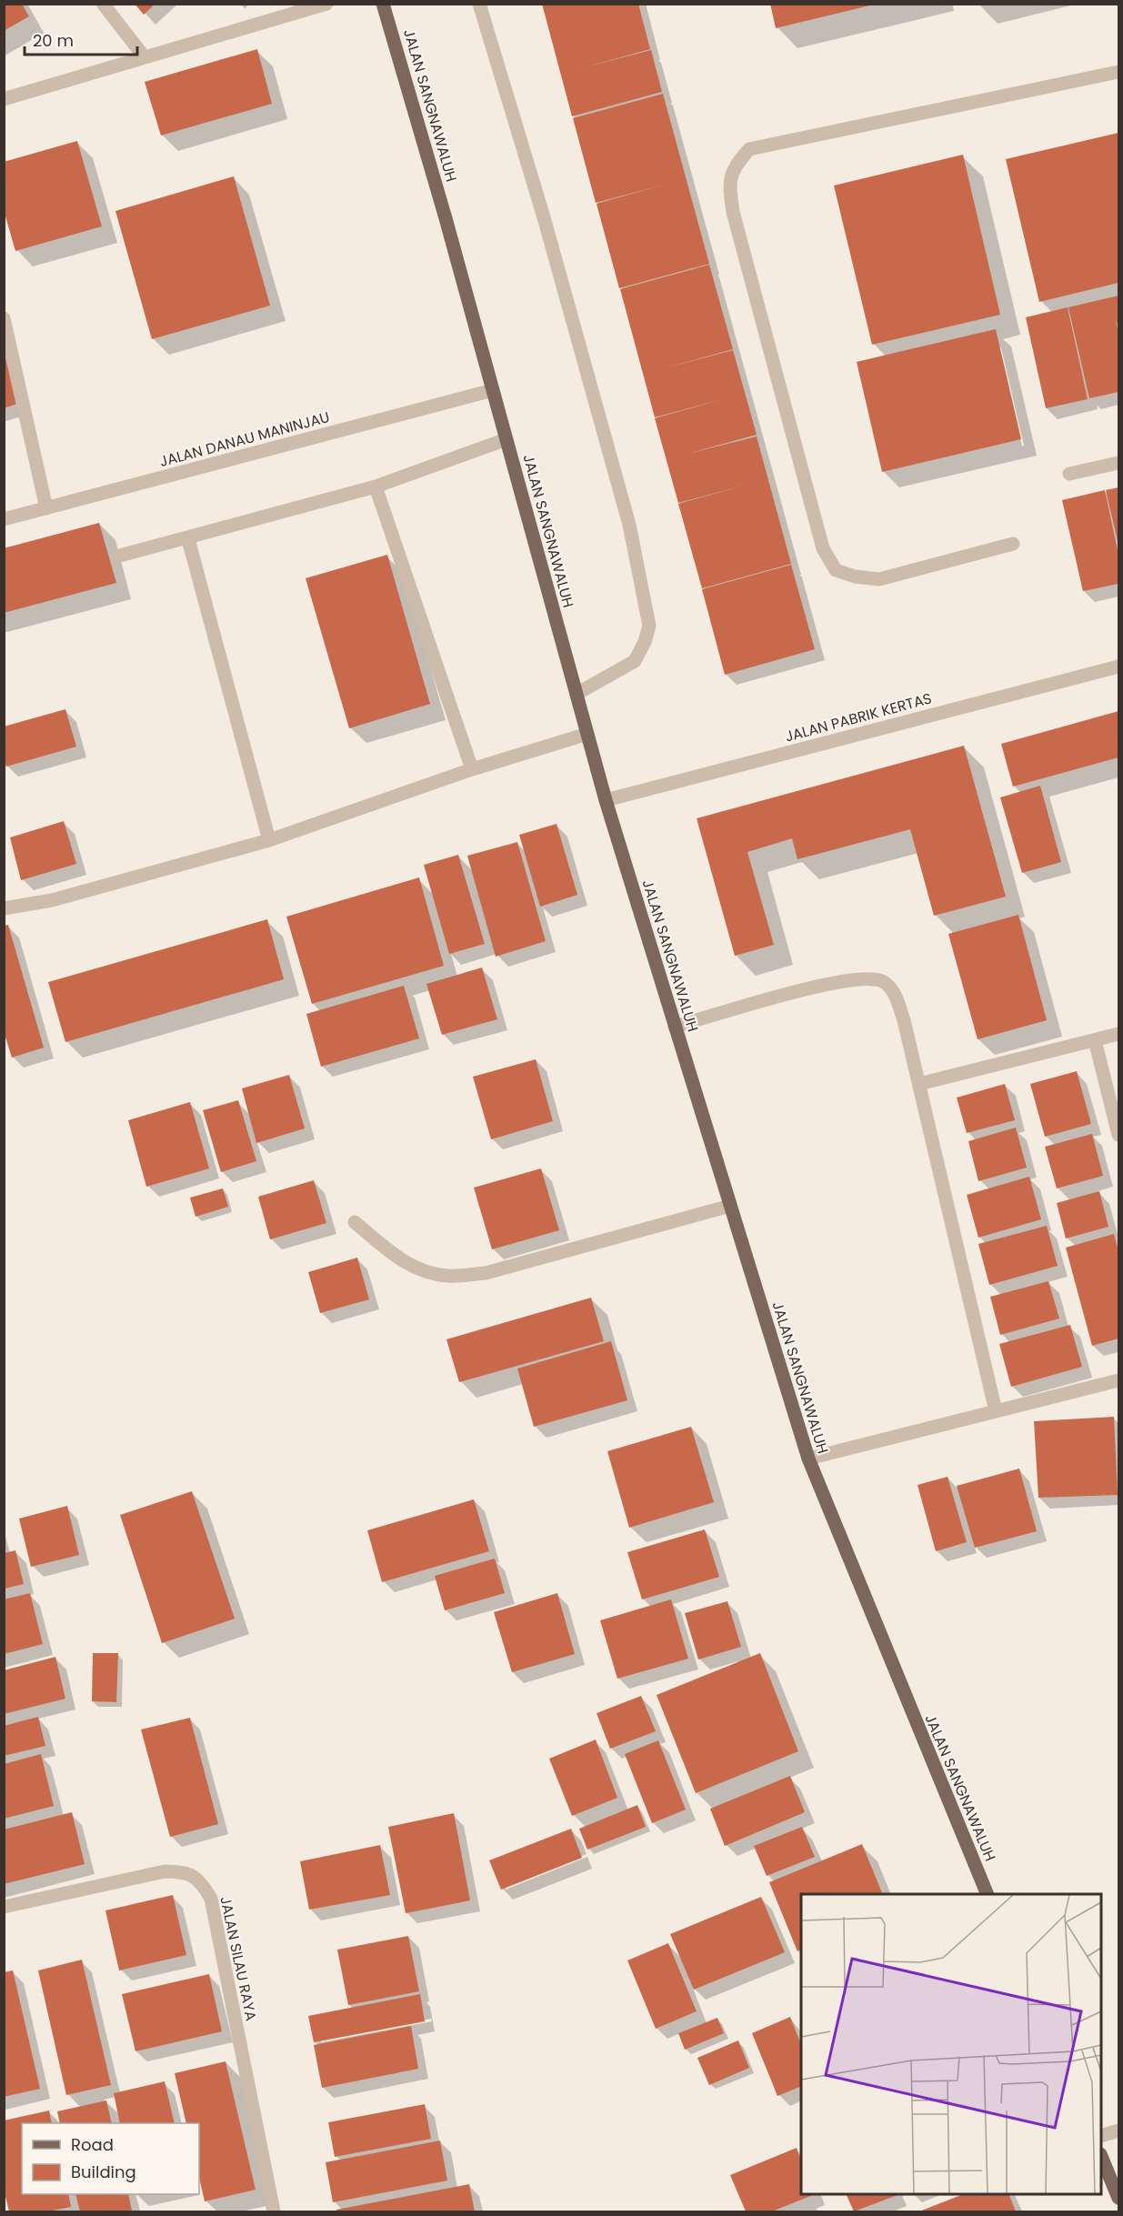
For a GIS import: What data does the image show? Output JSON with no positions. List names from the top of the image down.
{
  "streets": {
    "main road": ["JALAN SANGNAWALUH"],
    "street": ["JALAN DANAU MANINJAU", "JALAN PABRIK KERTAS", "JALAN SILAU RAYA"]
  },
  "crossings": [
    ["JALAN SANGNAWALUH", "JALAN DANAU MANINJAU"],
    ["JALAN SANGNAWALUH", "JALAN PABRIK KERTAS"]
  ],
  "legend": ["Road", "Building"],
  "scale_bar": "20 m"
}
